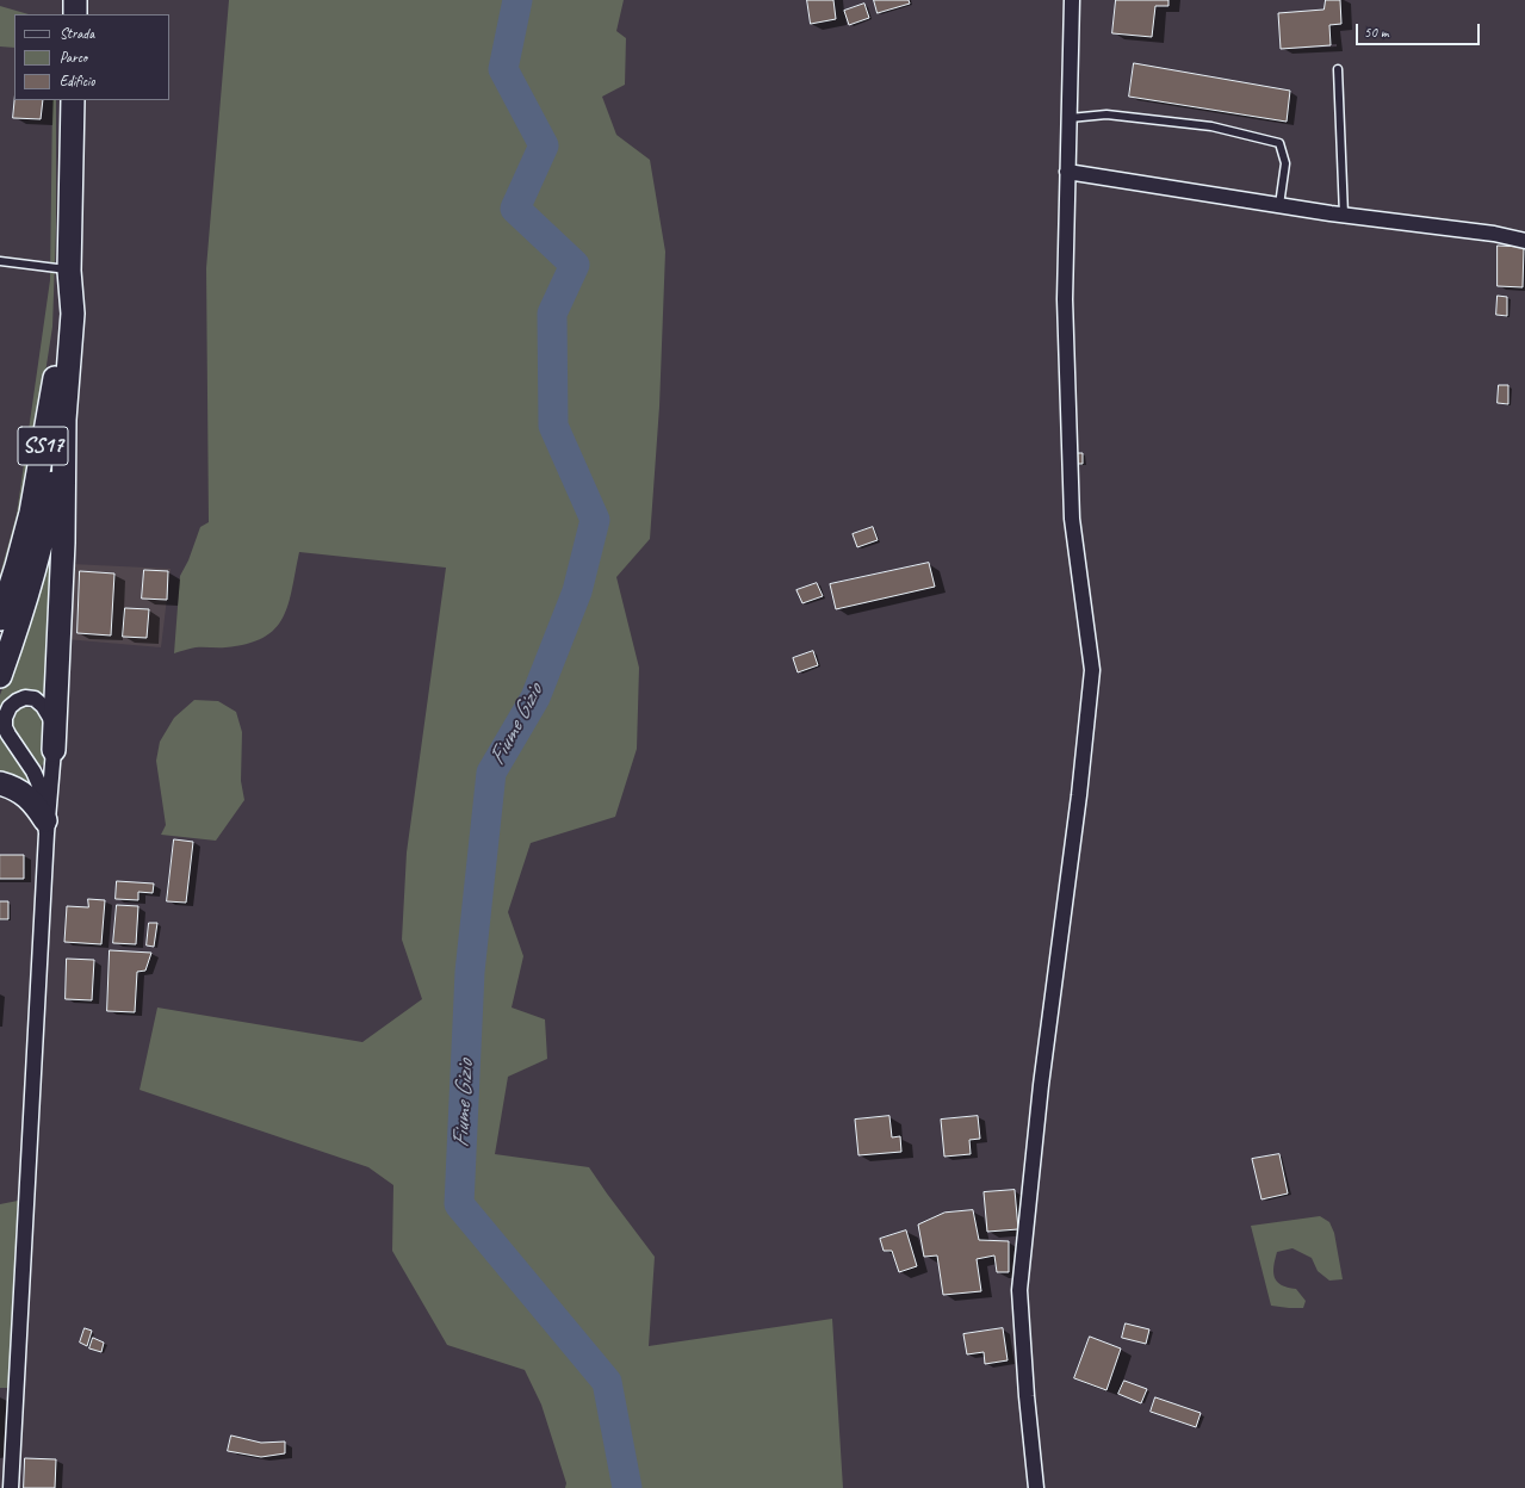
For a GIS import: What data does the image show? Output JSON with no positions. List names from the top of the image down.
{
  "streets": {
    "main road": ["SS17"]
  },
  "water": ["Fiume Gizio"],
  "legend": ["Strada", "Parco", "Edificio"],
  "scale_bar": "50 m"
}
